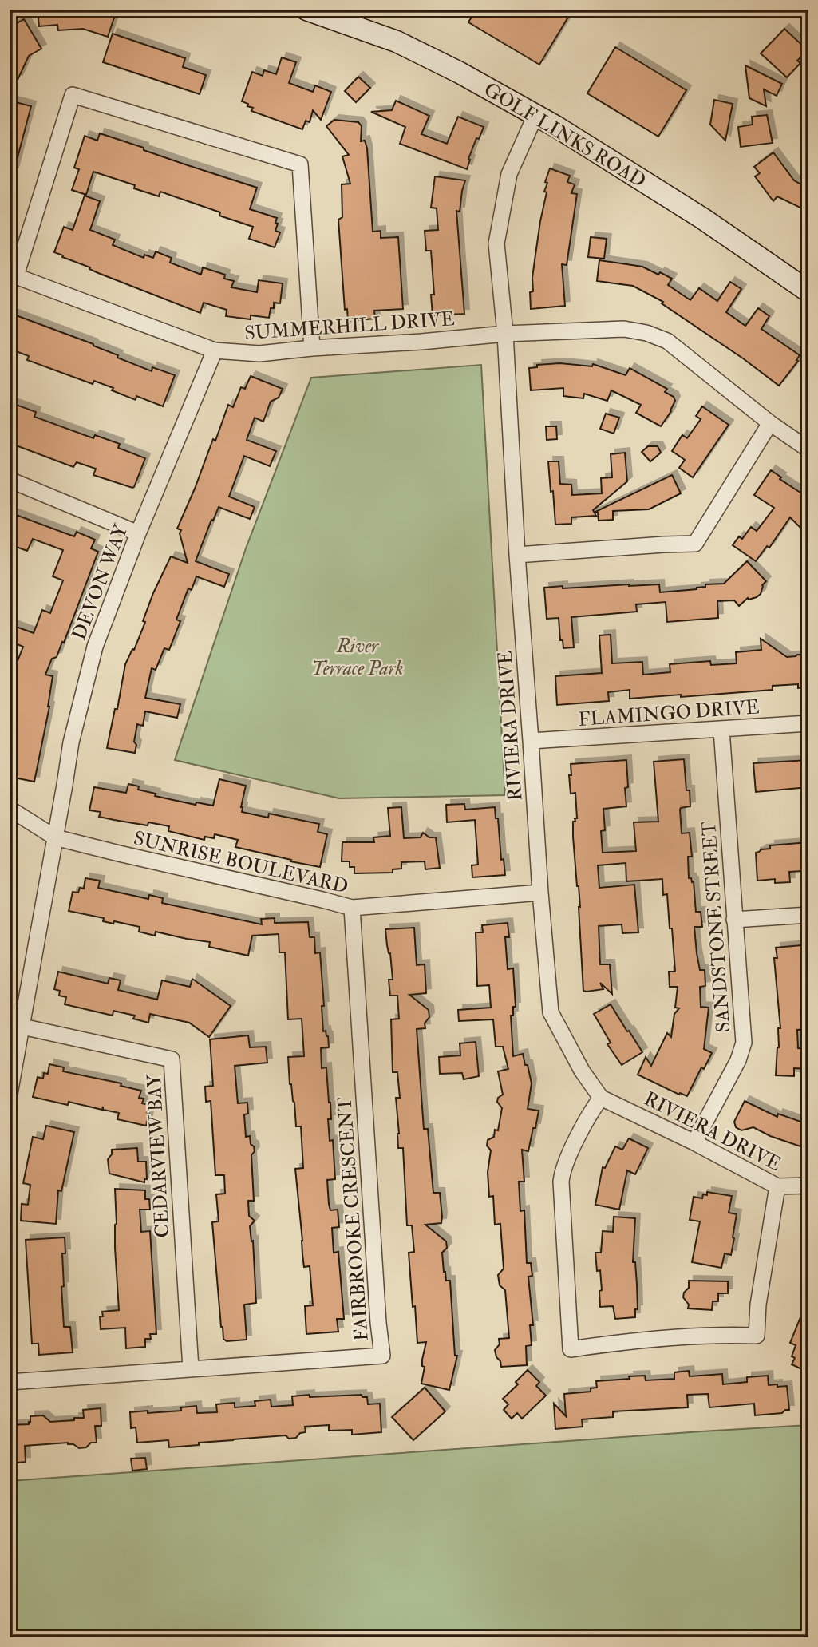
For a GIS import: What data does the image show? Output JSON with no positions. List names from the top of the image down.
{
  "streets": {
    "main road": ["GOLF LINKS ROAD"],
    "street": [
      "SUMMERHILL DRIVE",
      "DEVON WAY",
      "FLAMINGO DRIVE",
      "RIVIERA DRIVE",
      "SUNRISE BOULEVARD",
      "SANDSTONE STREET",
      "CEDARVIEW BAY",
      "FAIRBROOKE CRESCENT"
    ]
  },
  "crossings": [
    ["GOLF LINKS ROAD", "RIVIERA DRIVE"],
    ["SUMMERHILL DRIVE", "DEVON WAY"],
    ["SUMMERHILL DRIVE", "RIVIERA DRIVE"],
    ["DEVON WAY", "SUNRISE BOULEVARD"],
    ["FLAMINGO DRIVE", "RIVIERA DRIVE"],
    ["FLAMINGO DRIVE", "SANDSTONE STREET"],
    ["RIVIERA DRIVE", "SUNRISE BOULEVARD"],
    ["RIVIERA DRIVE", "SANDSTONE STREET"],
    ["SUNRISE BOULEVARD", "FAIRBROOKE CRESCENT"],
    ["CEDARVIEW BAY", "FAIRBROOKE CRESCENT"]
  ],
  "parks": ["River Terrace Park"]
}
